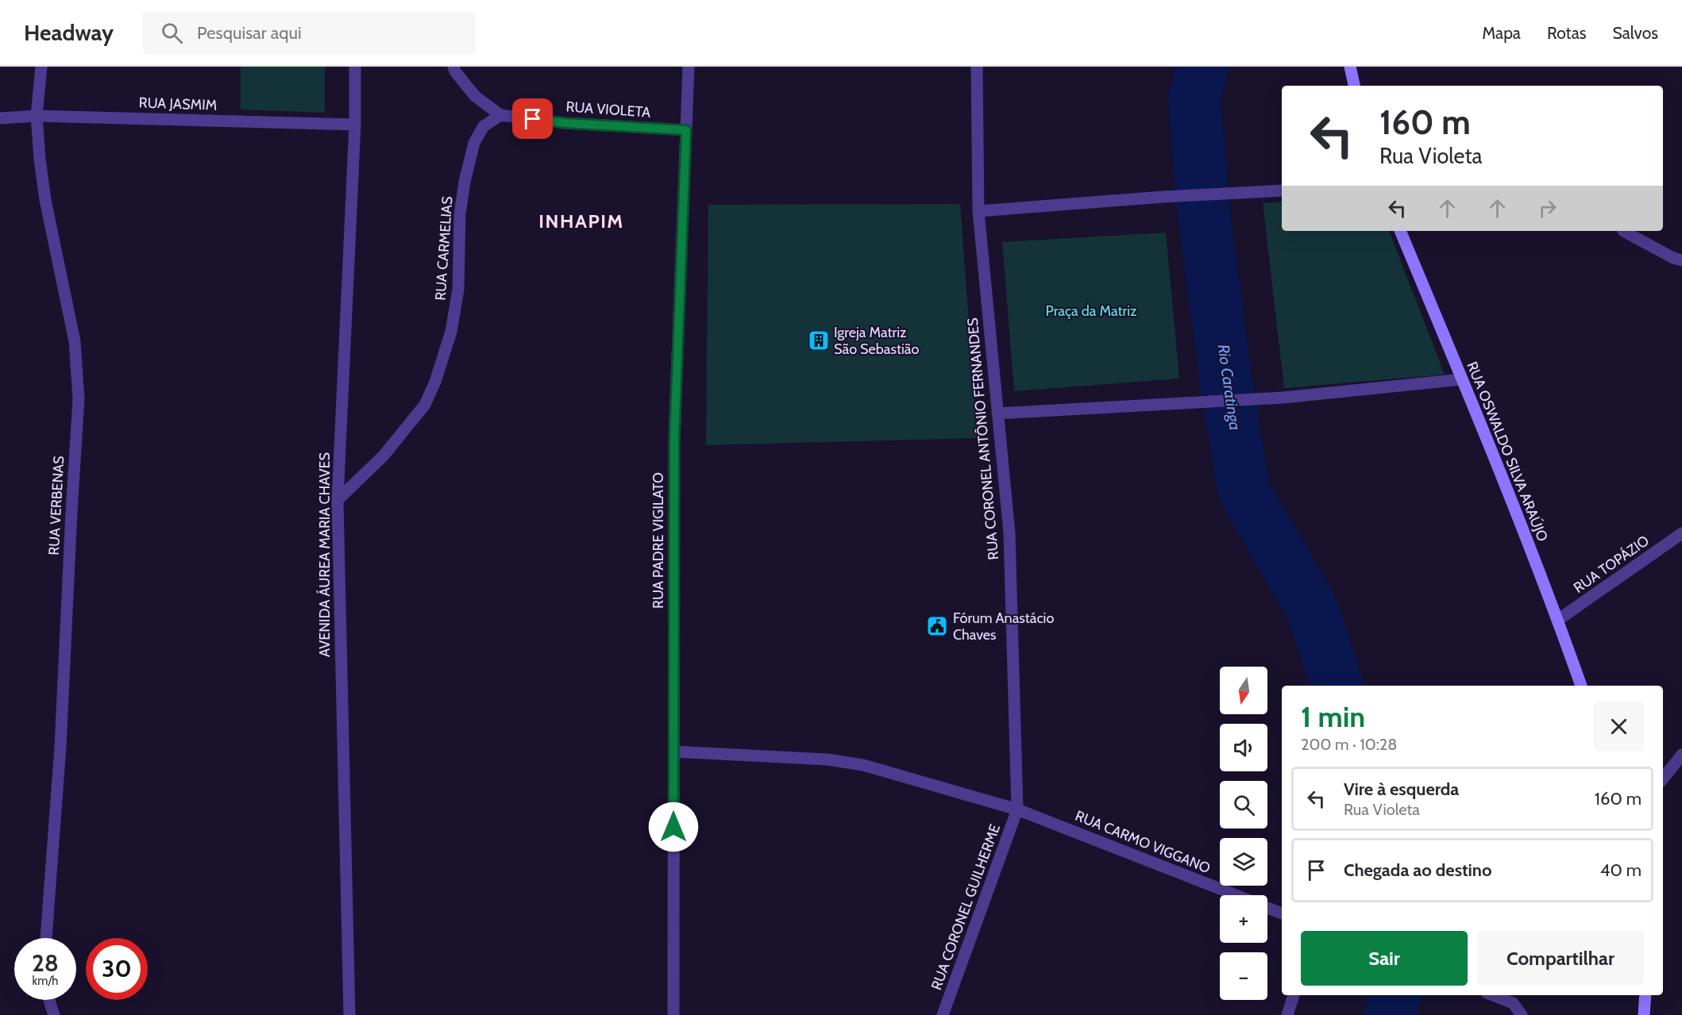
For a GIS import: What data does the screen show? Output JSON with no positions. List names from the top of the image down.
{
  "streets": {
    "main road": ["RUA OSWALDO SILVA ARAÚJO"],
    "street": [
      "RUA JASMIM",
      "RUA VIOLETA",
      "RUA CARMELIAS",
      "RUA CORONEL ANTÔNIO FERNANDES",
      "RUA VERBENAS",
      "RUA PADRE VIGILATO",
      "AVENIDA ÁUREA MARIA CHAVES",
      "RUA TOPÁZIO",
      "RUA CARMO VIGGANO",
      "RUA CORONEL GUILHERME"
    ]
  },
  "crossings": [
    ["RUA JASMIM", "RUA VERBENAS"],
    ["RUA JASMIM", "AVENIDA ÁUREA MARIA CHAVES"],
    ["RUA VIOLETA", "RUA CARMELIAS"],
    ["RUA VIOLETA", "RUA PADRE VIGILATO"],
    ["RUA CARMELIAS", "AVENIDA ÁUREA MARIA CHAVES"],
    ["RUA CORONEL ANTÔNIO FERNANDES", "RUA CARMO VIGGANO"],
    ["RUA CORONEL ANTÔNIO FERNANDES", "RUA CORONEL GUILHERME"],
    ["RUA OSWALDO SILVA ARAÚJO", "RUA TOPÁZIO"],
    ["RUA PADRE VIGILATO", "RUA CARMO VIGGANO"],
    ["RUA CARMO VIGGANO", "RUA CORONEL GUILHERME"]
  ],
  "districts": ["INHAPIM"],
  "water": ["Rio Caratinga"],
  "parks": ["Praça da Matriz"],
  "places": {
    "building": ["Igreja Matriz São Sebastião"],
    "public building": ["Fórum Anastácio Chaves"]
  },
  "north": "bottom",
  "page": {
    "header": "Headway",
    "search": "Pesquisar aqui",
    "nav": ["Mapa", "Rotas", "Salvos"],
    "turn": ["160 m", "Rua Violeta"],
    "map_buttons": ["+", "−"],
    "heading": ["1 min", "200 m · 10:28"],
    "list": [
      {
        "name": "Vire à esquerda",
        "note": "Rua Violeta",
        "value": "160 m"
      },
      {
        "name": "Chegada ao destino",
        "value": "40 m"
      }
    ],
    "buttons": ["Sair", "Compartilhar"],
    "speed": "28 km/h",
    "limit": "30"
  }
}
